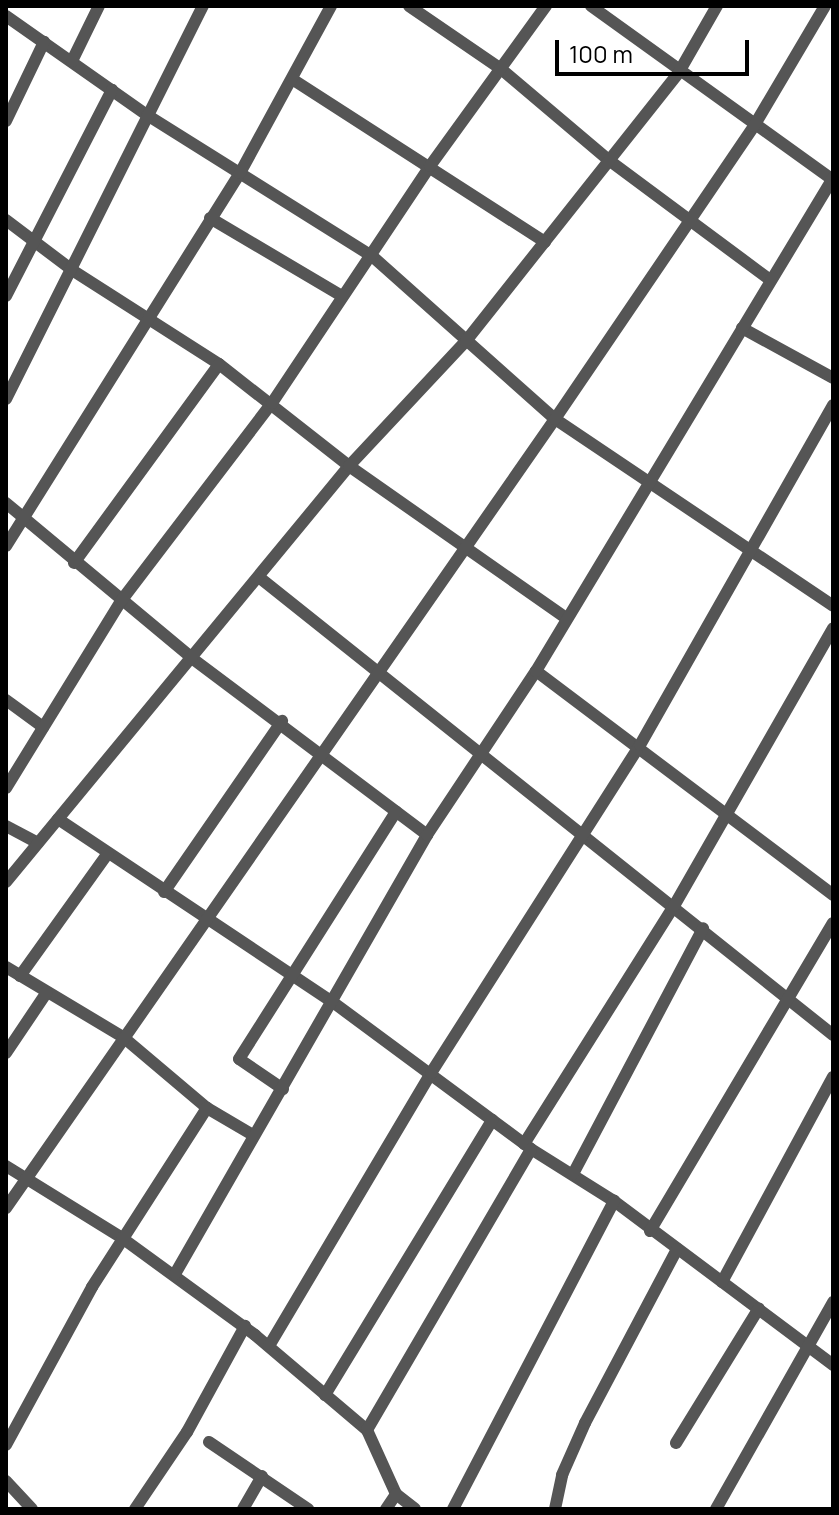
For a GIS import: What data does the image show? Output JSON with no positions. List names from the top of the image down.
{
  "scale_bar": "100 m"
}
